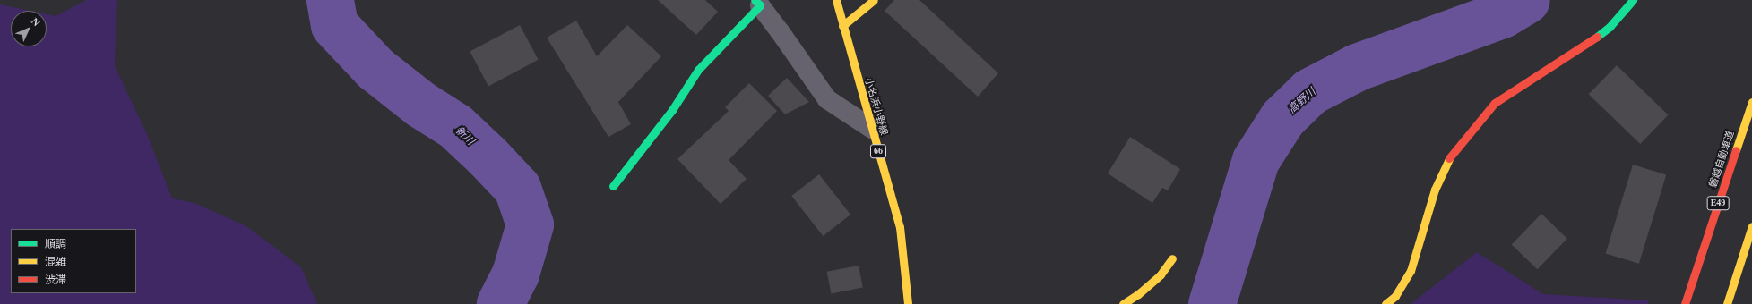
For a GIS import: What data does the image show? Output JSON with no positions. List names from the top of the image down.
{
  "streets": {
    "main road": [
      "小名浜小野線",
      "66",
      "磐越自動車道",
      "E49"
    ]
  },
  "water": ["高野川", "新川"],
  "legend": ["順調", "混雑", "渋滞"],
  "north": "top right"
}
